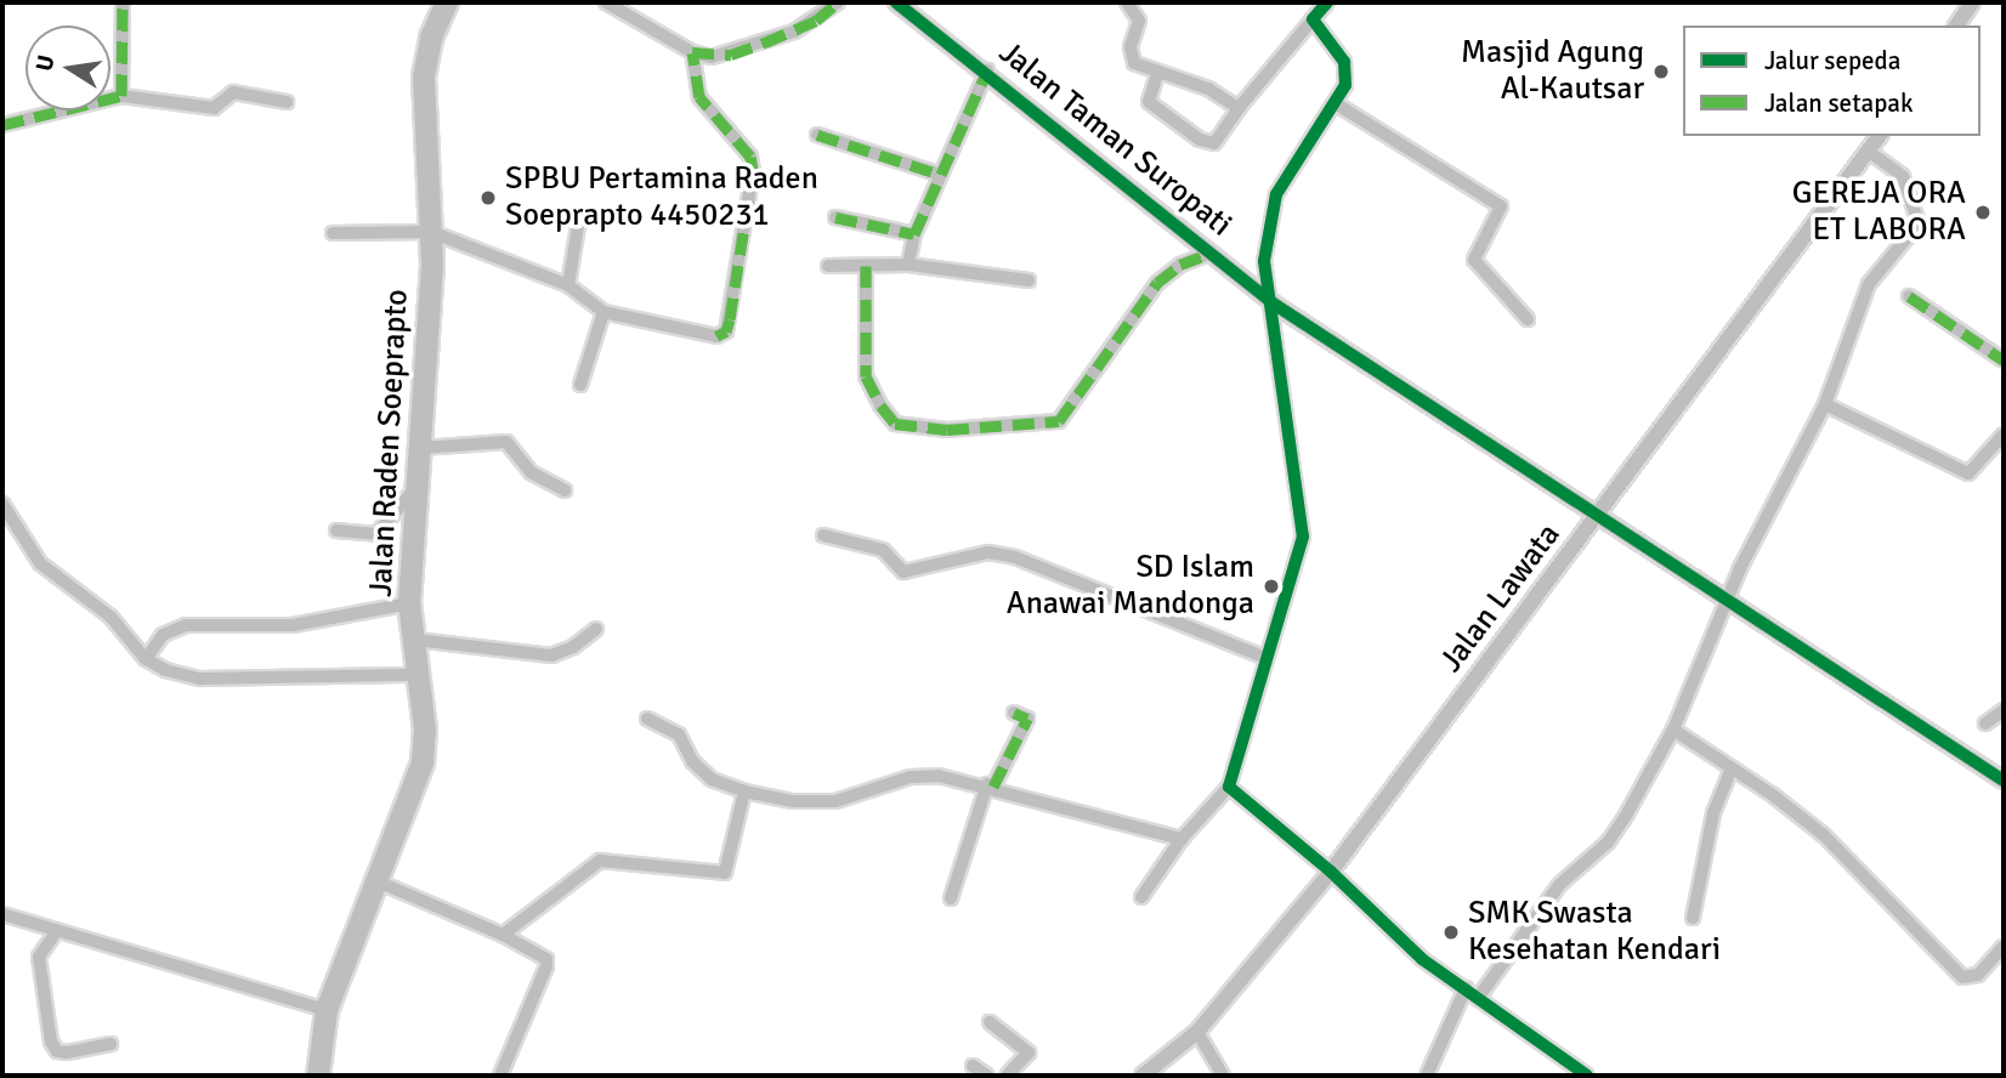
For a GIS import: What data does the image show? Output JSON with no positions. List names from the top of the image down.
{
  "streets": {
    "highway": ["Jalan Raden Soeprapto"],
    "street": ["Jalan Taman Suropati", "Jalan Lawata"]
  },
  "crossings": [
    ["Jalan Taman Suropati", "Jalan Lawata"]
  ],
  "places": [
    "Masjid Agung Al-Kautsar",
    "SPBU Pertamina Raden Soeprapto 4450231",
    "GEREJA ORA ET LABORA",
    "SD Islam Anawai Mandonga",
    "SMK Swasta Kesehatan Kendari"
  ],
  "legend": ["Jalur sepeda", "Jalan setapak"],
  "north": "left"
}
